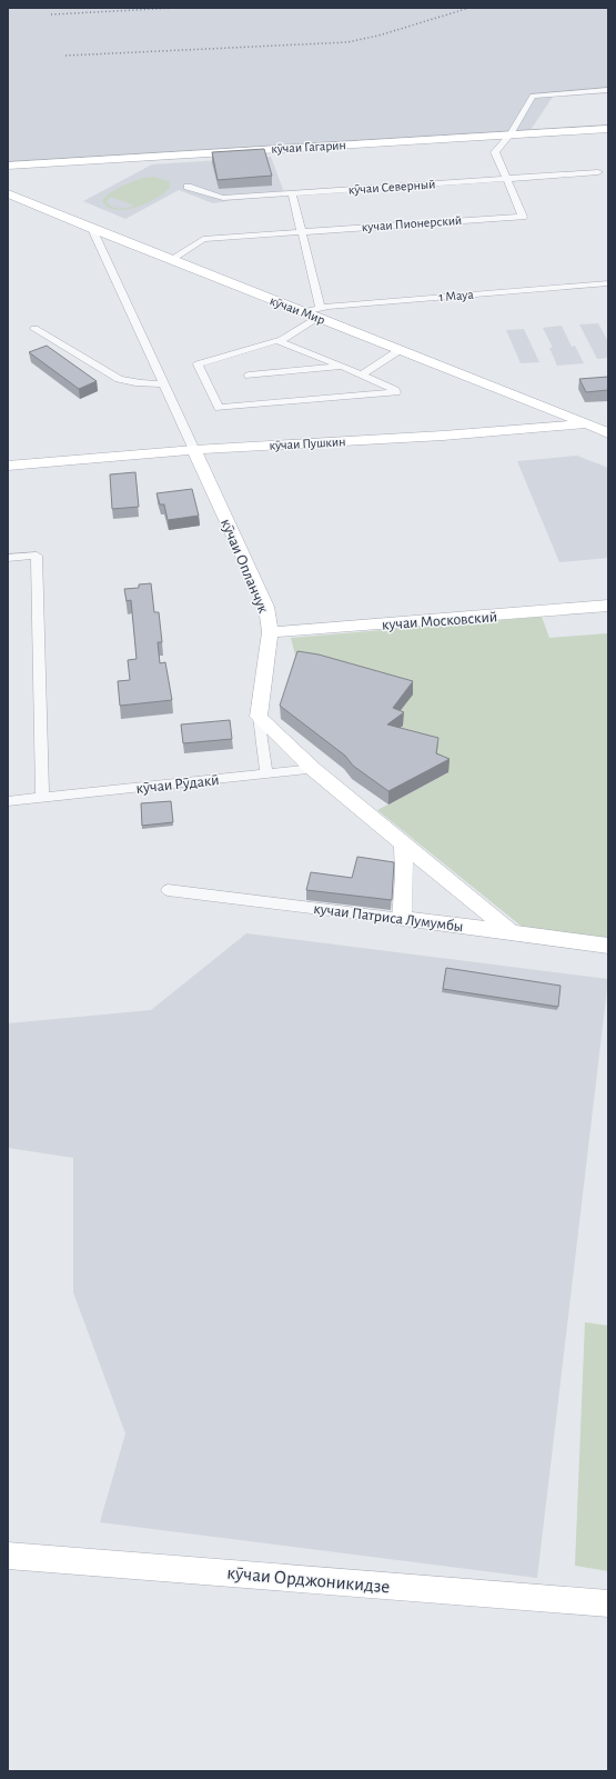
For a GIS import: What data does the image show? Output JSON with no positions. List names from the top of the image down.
{
  "streets": {
    "street": [
      "кӯчаи Гагарин",
      "кӯчаи Северный",
      "кучаи Пионерский",
      "1 Maya",
      "кӯчаи Мир",
      "кӯчаи Пушкин",
      "кӯчаи Опланчук",
      "кучаи Московский",
      "кӯчаи Рӯдакӣ",
      "кучаи Патриса Лумумбы",
      "кӯчаи Орджоникидзе"
    ]
  },
  "crossings": [
    ["кӯчаи Гагарин", "кучаи Пионерский"],
    ["кӯчаи Северный", "кучаи Пионерский"],
    ["кучаи Пионерский", "кӯчаи Мир"],
    ["1 Maya", "кӯчаи Мир"],
    ["кӯчаи Мир", "кӯчаи Пушкин"],
    ["кӯчаи Пушкин", "кӯчаи Опланчук"],
    ["кӯчаи Опланчук", "кучаи Московский"]
  ]
}
